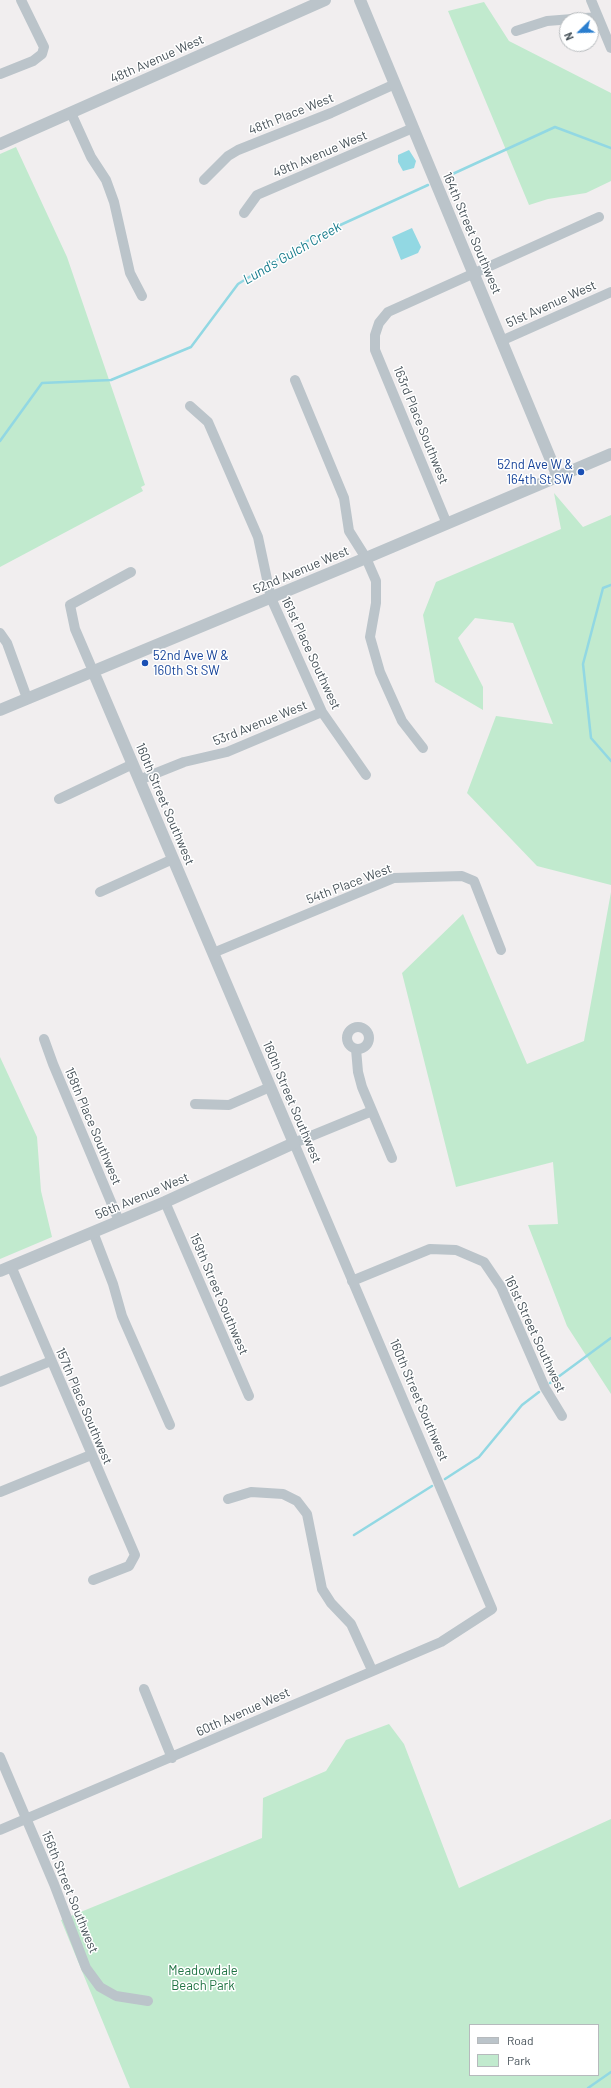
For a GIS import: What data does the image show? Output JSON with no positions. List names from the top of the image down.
{
  "streets": {
    "street": [
      "48th Avenue West",
      "48th Place West",
      "49th Avenue West",
      "164th Street Southwest",
      "51st Avenue West",
      "163rd Place Southwest",
      "52nd Avenue West",
      "161st Place Southwest",
      "53rd Avenue West",
      "160th Street Southwest",
      "54th Place West",
      "158th Place Southwest",
      "56th Avenue West",
      "159th Street Southwest",
      "161st Street Southwest",
      "157th Place Southwest",
      "60th Avenue West",
      "156th Street Southwest"
    ]
  },
  "crossings": [
    ["48th Place West", "164th Street Southwest"],
    ["49th Avenue West", "164th Street Southwest"],
    ["164th Street Southwest", "51st Avenue West"],
    ["164th Street Southwest", "163rd Place Southwest"],
    ["164th Street Southwest", "52nd Avenue West"],
    ["163rd Place Southwest", "52nd Avenue West"],
    ["52nd Avenue West", "161st Place Southwest"],
    ["52nd Avenue West", "160th Street Southwest"],
    ["161st Place Southwest", "53rd Avenue West"],
    ["53rd Avenue West", "160th Street Southwest"],
    ["160th Street Southwest", "54th Place West"],
    ["160th Street Southwest", "56th Avenue West"],
    ["160th Street Southwest", "161st Street Southwest"],
    ["160th Street Southwest", "60th Avenue West"],
    ["158th Place Southwest", "56th Avenue West"],
    ["56th Avenue West", "159th Street Southwest"],
    ["56th Avenue West", "157th Place Southwest"],
    ["60th Avenue West", "156th Street Southwest"]
  ],
  "water": ["Lund's Gulch Creek"],
  "parks": ["Meadowdale Beach Park"],
  "places": ["52nd Ave W & 164th St SW", "52nd Ave W & 160th St SW"],
  "legend": ["Road", "Park"],
  "north": "bottom left"
}
